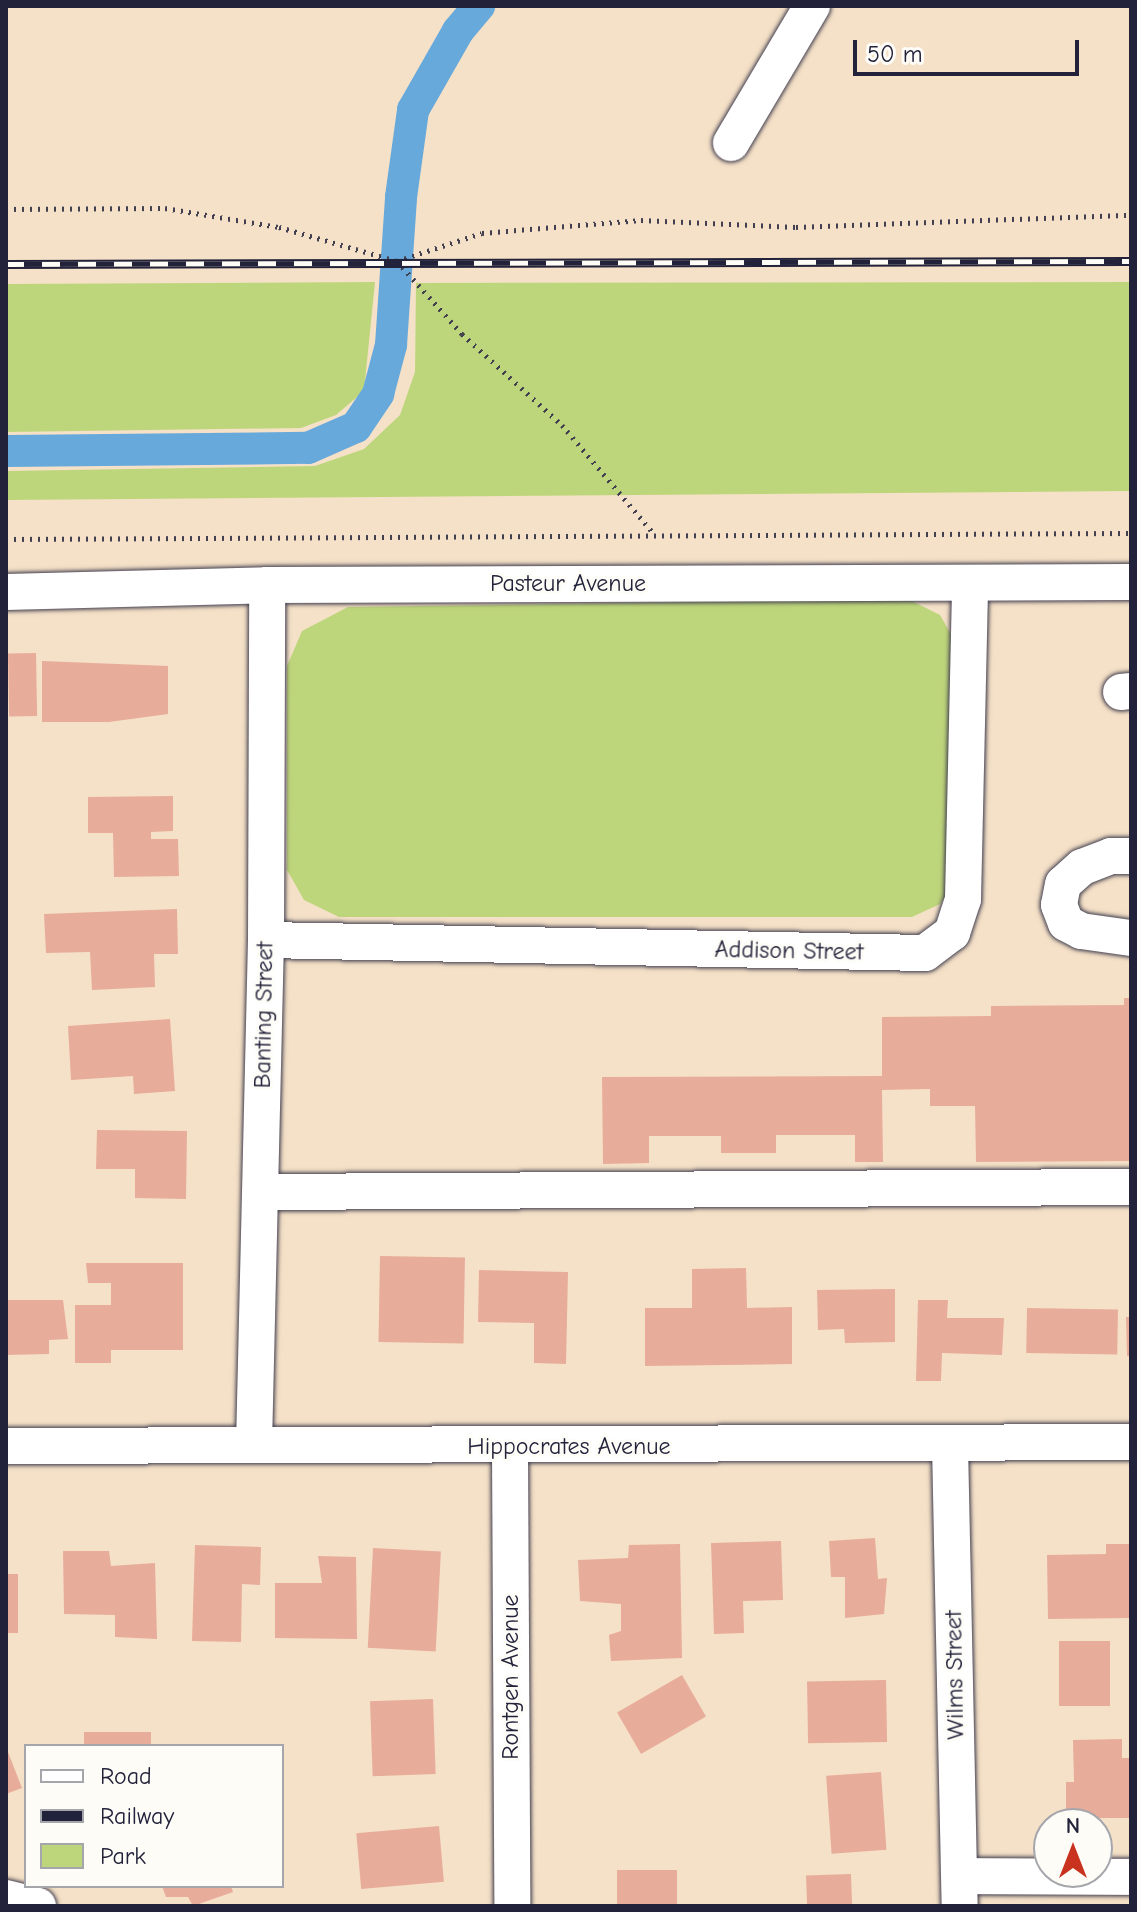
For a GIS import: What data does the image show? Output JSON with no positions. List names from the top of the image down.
{
  "streets": {
    "street": [
      "Pasteur Avenue",
      "Addison Street",
      "Banting Street",
      "Hippocrates Avenue",
      "Wilms Street",
      "Rontgen Avenue"
    ]
  },
  "crossings": [
    ["Pasteur Avenue", "Addison Street"],
    ["Pasteur Avenue", "Banting Street"],
    ["Addison Street", "Banting Street"],
    ["Banting Street", "Hippocrates Avenue"],
    ["Hippocrates Avenue", "Wilms Street"],
    ["Hippocrates Avenue", "Rontgen Avenue"]
  ],
  "legend": ["Road", "Railway", "Park"],
  "scale_bar": "50 m",
  "north": "top"
}
